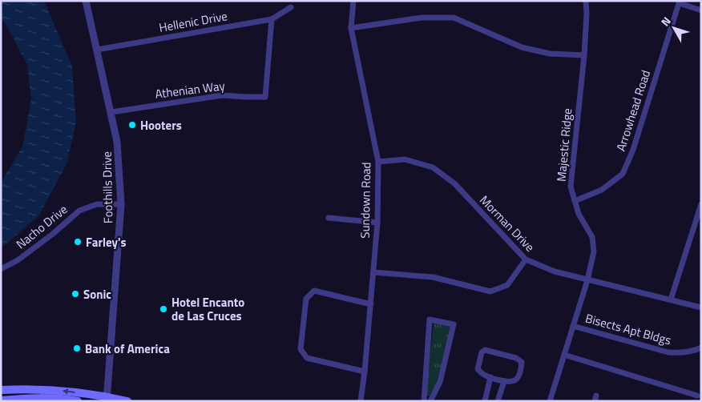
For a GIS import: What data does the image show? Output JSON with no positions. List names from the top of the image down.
{
  "streets": {
    "street": [
      "Hellenic Drive",
      "Athenian Way",
      "Arrowhead Road",
      "Majestic Ridge",
      "Foothills Drive",
      "Sundown Road",
      "Morman Drive",
      "Nacho Drive",
      "Bisects Apt Bldgs"
    ]
  },
  "crossings": [
    ["Hellenic Drive", "Athenian Way"],
    ["Hellenic Drive", "Foothills Drive"],
    ["Athenian Way", "Foothills Drive"],
    ["Arrowhead Road", "Majestic Ridge"],
    ["Majestic Ridge", "Morman Drive"],
    ["Majestic Ridge", "Bisects Apt Bldgs"],
    ["Foothills Drive", "Nacho Drive"],
    ["Sundown Road", "Morman Drive"]
  ],
  "places": [
    "Hooters",
    "Farley's",
    "Sonic",
    "Hotel Encanto de Las Cruces",
    "Bank of America"
  ],
  "north": "top left"
}
